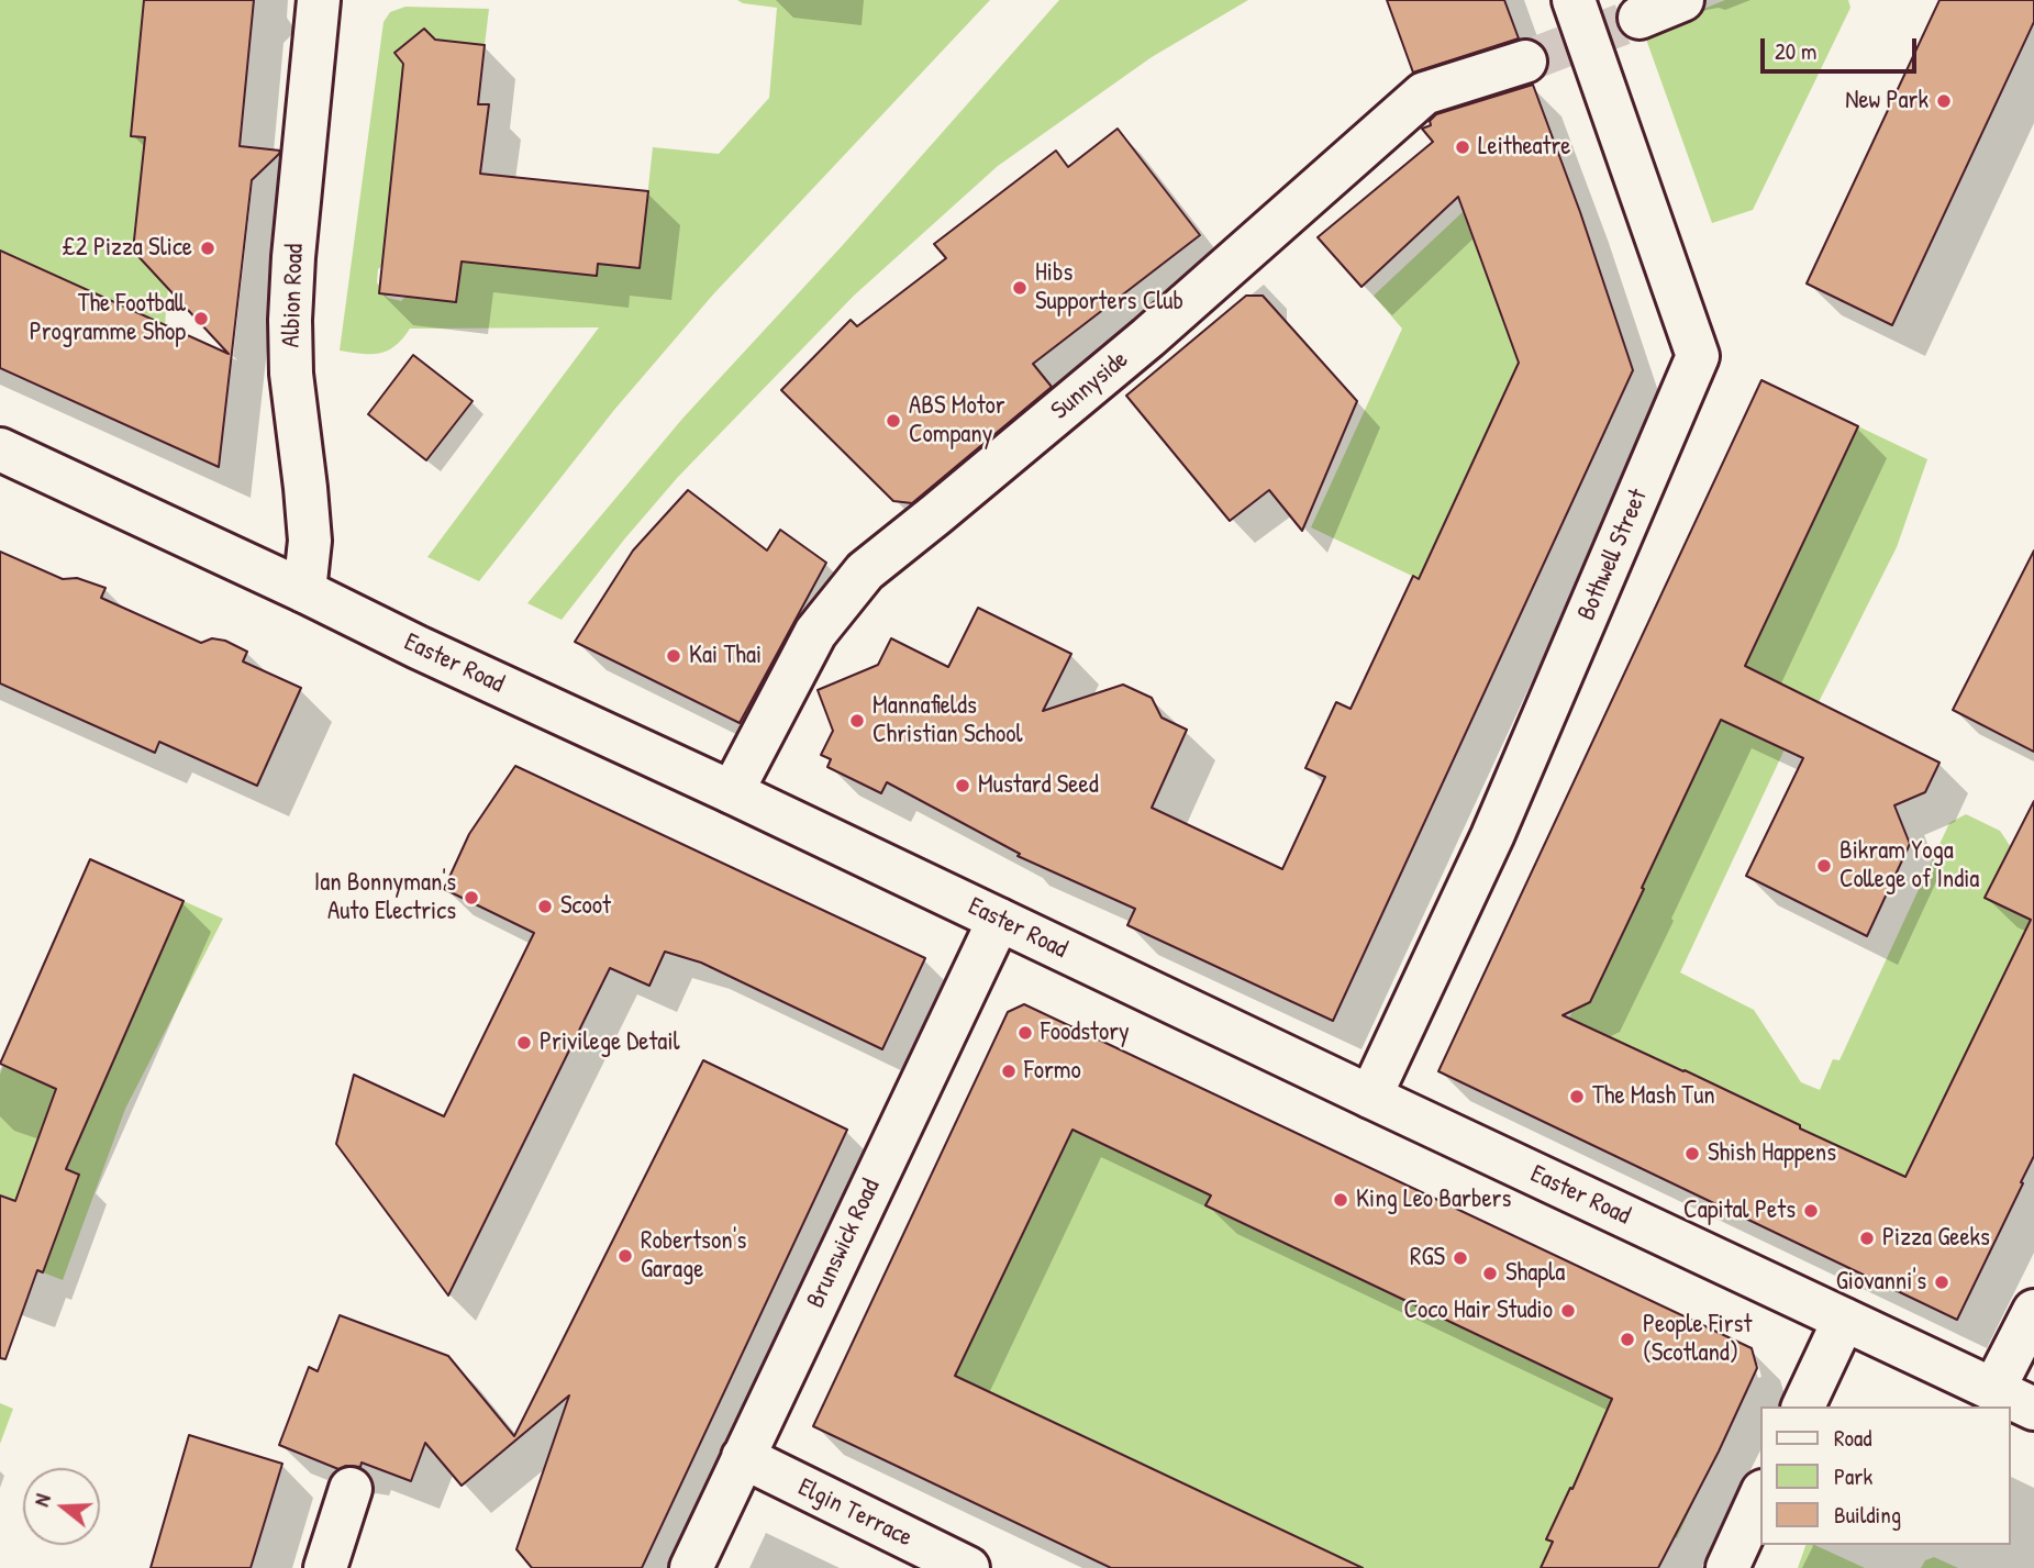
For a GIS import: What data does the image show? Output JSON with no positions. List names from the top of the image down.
{
  "streets": {
    "street": [
      "Albion Road",
      "Sunnyside",
      "Bothwell Street",
      "Easter Road",
      "Brunswick Road",
      "Elgin Terrace"
    ]
  },
  "crossings": [
    ["Albion Road", "Easter Road"],
    ["Sunnyside", "Easter Road"],
    ["Bothwell Street", "Easter Road"],
    ["Easter Road", "Brunswick Road"],
    ["Brunswick Road", "Elgin Terrace"]
  ],
  "places": [
    "New Park",
    "Leitheatre",
    "£2 Pizza Slice",
    "Hibs Supporters Club",
    "The Football Programme Shop",
    "ABS Motor Company",
    "Kai Thai",
    "Mannafields Christian School",
    "Mustard Seed",
    "Bikram Yoga College of India",
    "Ian Bonnyman's Auto Electrics",
    "Scoot",
    "Foodstory",
    "Privilege Detail",
    "Formo",
    "The Mash Tun",
    "Shish Happens",
    "King Leo Barbers",
    "Capital Pets",
    "Pizza Geeks",
    "Robertson's Garage",
    "RGS",
    "Shapla",
    "Giovanni's",
    "Coco Hair Studio",
    "People First (Scotland)"
  ],
  "legend": ["Road", "Park", "Building"],
  "scale_bar": "20 m",
  "north": "left"
}
